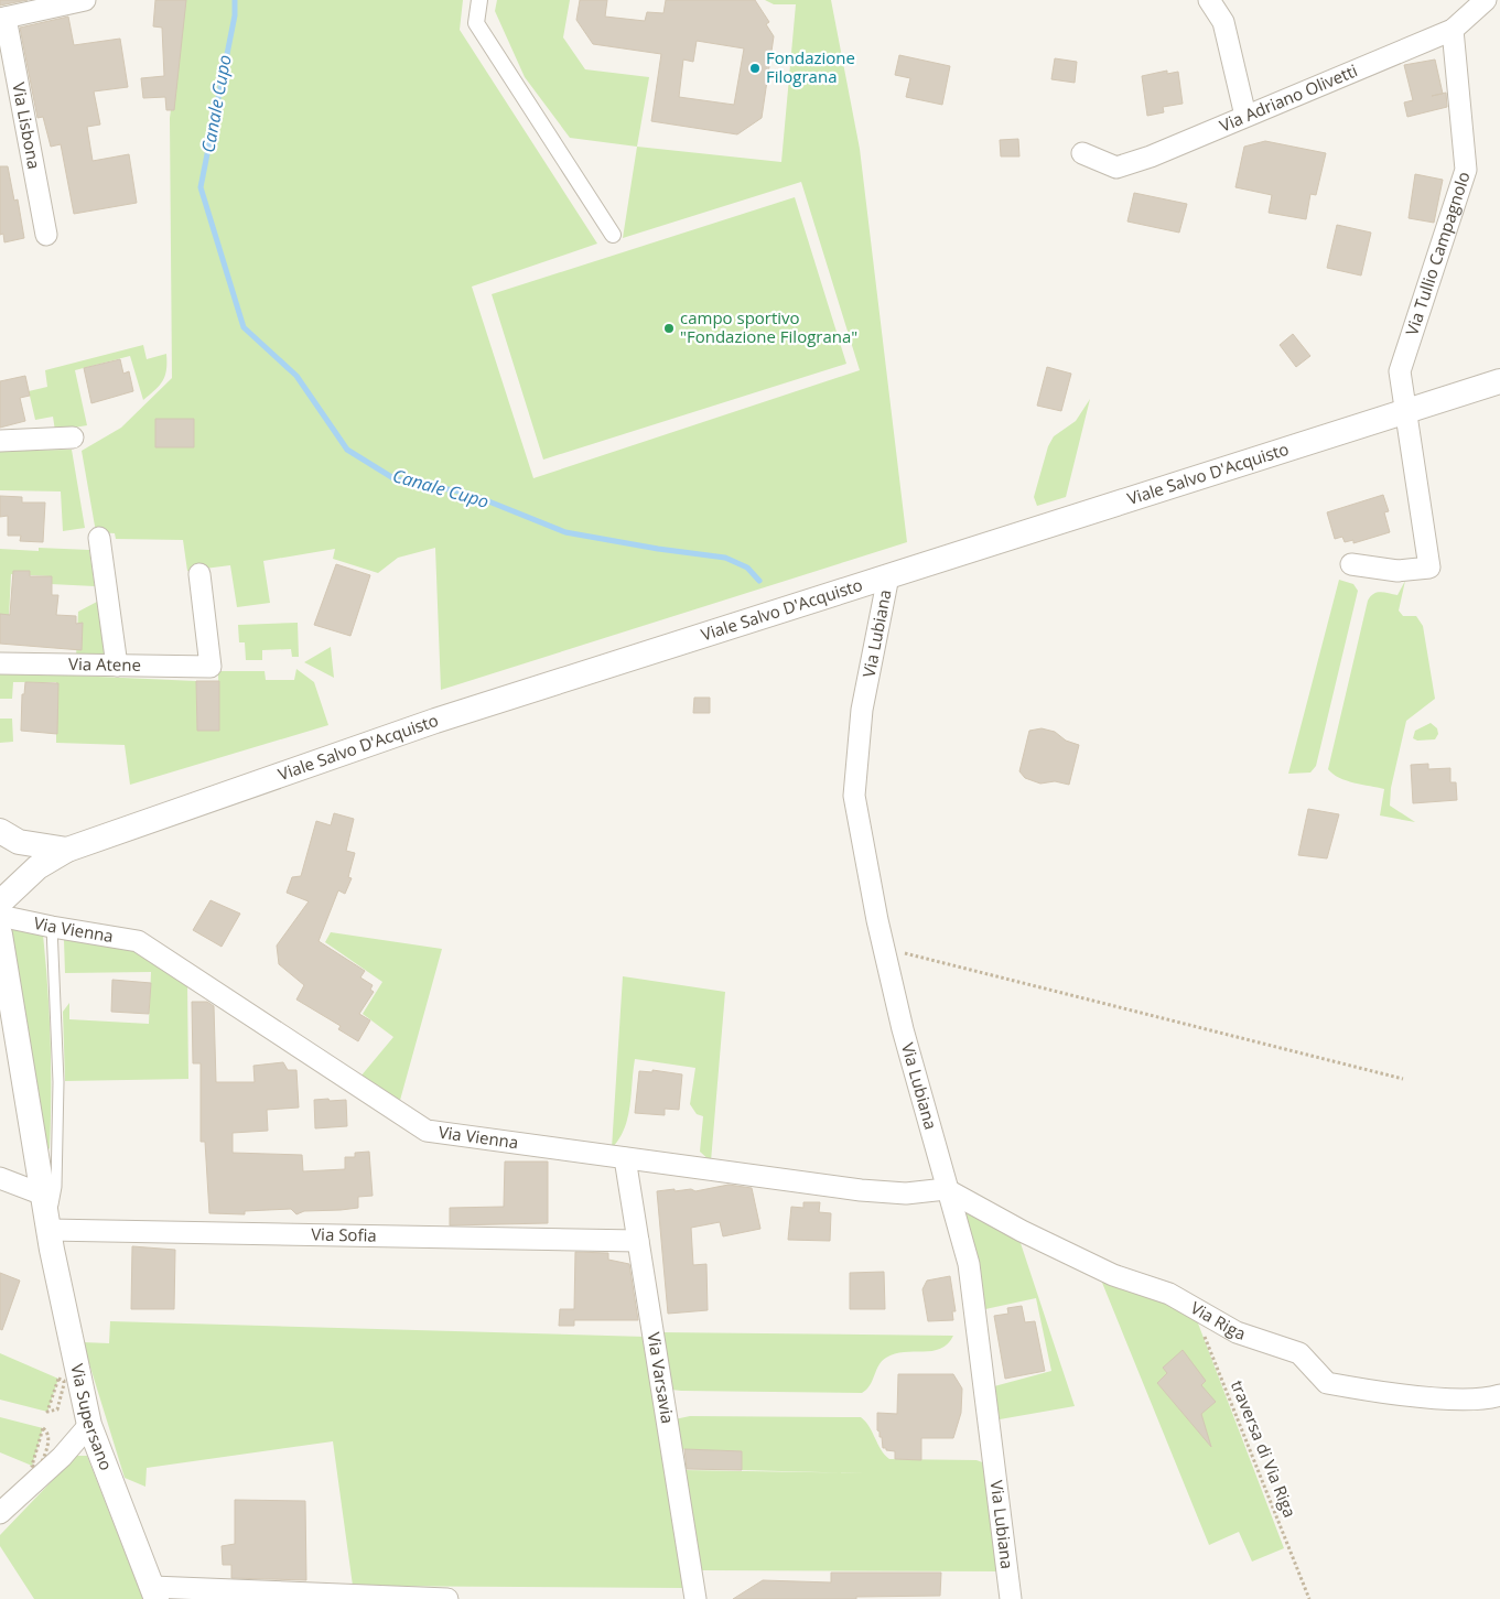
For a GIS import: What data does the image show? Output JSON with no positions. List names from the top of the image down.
{
  "streets": {
    "street": [
      "Via Adriano Olivetti",
      "Via Lisbona",
      "Via Tullio Campagnolo",
      "Viale Salvo D'Acquisto",
      "Via Lubiana",
      "Via Atene",
      "Via Vienna",
      "Via Sofia",
      "Via Riga",
      "Via Varsavia",
      "Via Supersano"
    ],
    "path": ["traversa di Via Riga"]
  },
  "crossings": [
    ["Via Adriano Olivetti", "Via Tullio Campagnolo"],
    ["Via Tullio Campagnolo", "Viale Salvo D'Acquisto"],
    ["Viale Salvo D'Acquisto", "Via Lubiana"],
    ["Via Lubiana", "Via Vienna"],
    ["Via Lubiana", "Via Riga"],
    ["Via Vienna", "Via Riga"],
    ["Via Vienna", "Via Varsavia"],
    ["Via Vienna", "Via Supersano"],
    ["Via Sofia", "Via Varsavia"],
    ["Via Sofia", "Via Supersano"],
    ["Via Riga", "traversa di Via Riga"]
  ],
  "water": ["Canale Cupo"],
  "places": ["Fondazione Filograna", "campo sportivo \"Fondazione Filograna\""]
}
